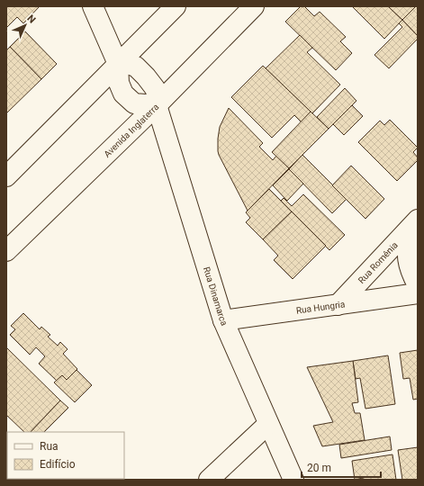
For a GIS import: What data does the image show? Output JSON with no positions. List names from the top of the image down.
{
  "streets": {
    "street": [
      "Avenida Inglaterra",
      "Rua Romênia",
      "Rua Dinamarca",
      "Rua Hungria"
    ]
  },
  "crossings": [
    ["Avenida Inglaterra", "Rua Dinamarca"],
    ["Rua Romênia", "Rua Hungria"],
    ["Rua Dinamarca", "Rua Hungria"]
  ],
  "legend": ["Rua", "Edifício"],
  "scale_bar": "20 m",
  "north": "top right"
}
